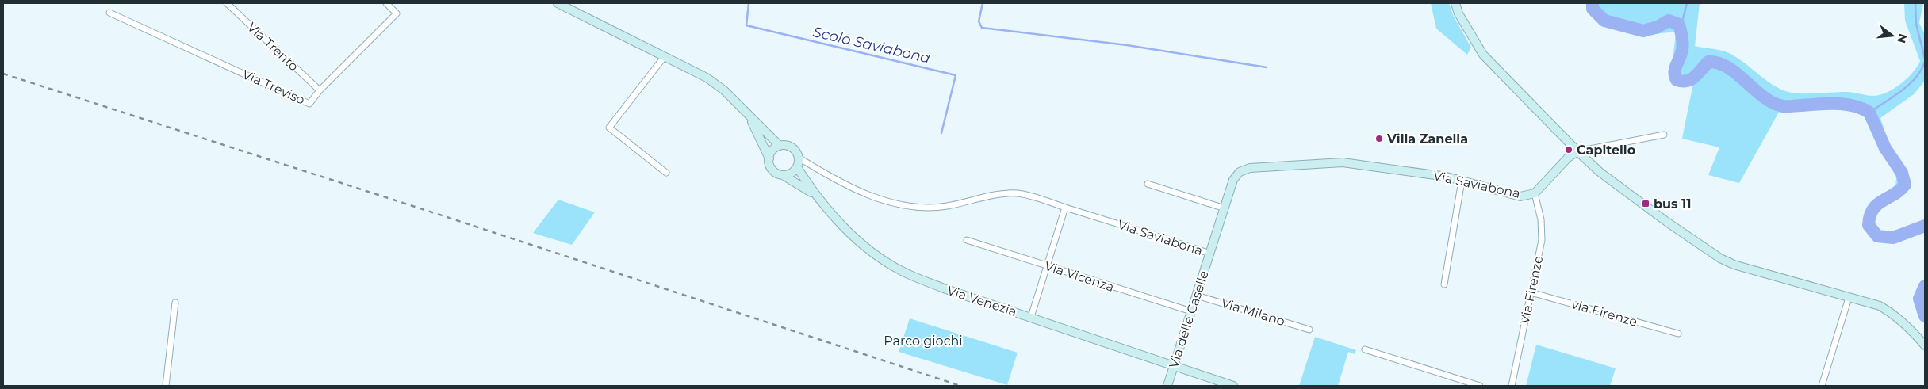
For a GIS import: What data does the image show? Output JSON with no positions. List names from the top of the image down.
{
  "streets": {
    "street": [
      "Via Trento",
      "Via Treviso",
      "Via Saviabona",
      "Via Vicenza",
      "Via Firenze",
      "Via Venezia",
      "Via Milano",
      "via Firenze",
      "Via delle Caselle"
    ]
  },
  "crossings": [
    ["Via Trento", "Via Treviso"],
    ["Via Saviabona", "Via Firenze"],
    ["Via Saviabona", "Via Venezia"],
    ["Via Saviabona", "Via delle Caselle"],
    ["Via Vicenza", "Via delle Caselle"],
    ["Via Firenze", "via Firenze"],
    ["Via Venezia", "Via delle Caselle"],
    ["Via Milano", "Via delle Caselle"]
  ],
  "water": ["Scolo Saviabona"],
  "parks": ["Parco giochi"],
  "places": {
    "other": ["Villa Zanella", "Capitello"],
    "transit": ["bus 11"]
  },
  "north": "right"
}
